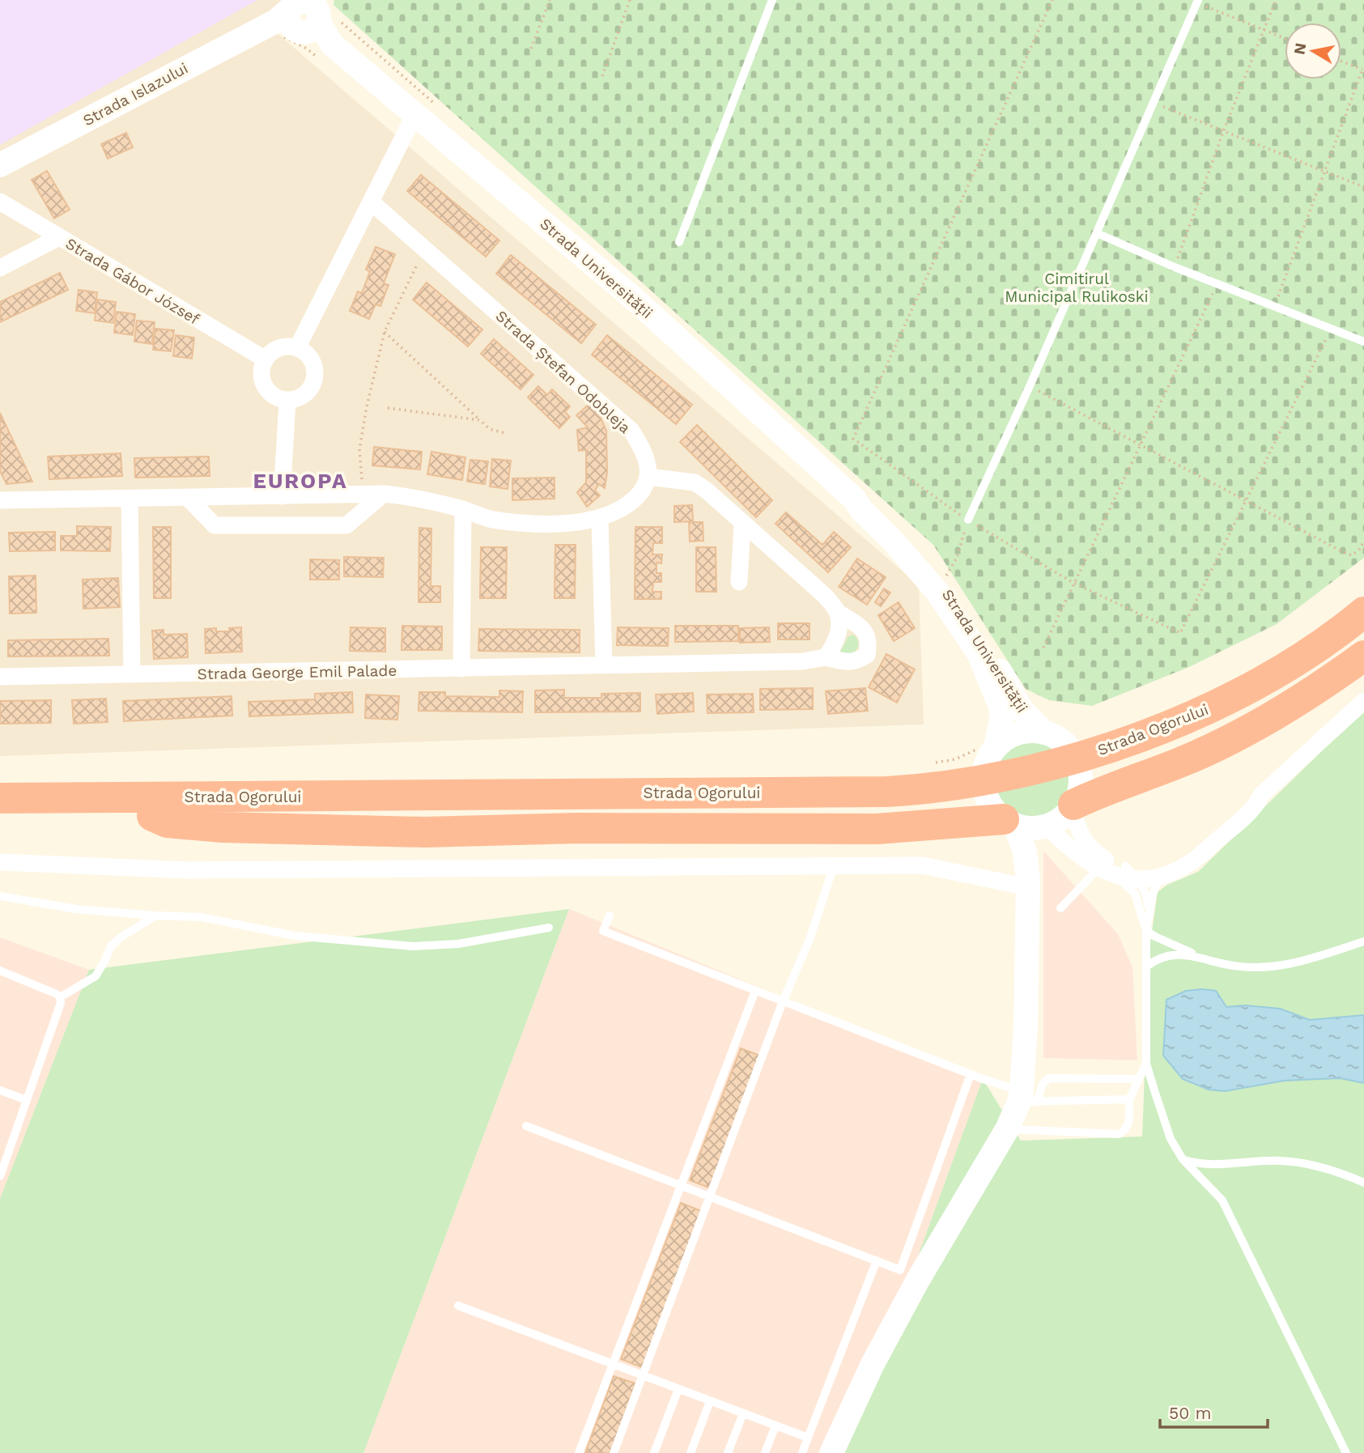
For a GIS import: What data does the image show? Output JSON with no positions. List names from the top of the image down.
{
  "streets": {
    "highway": ["Strada Ogorului"],
    "main road": ["Strada Islazului", "Strada Universității"],
    "street": ["Strada Gábor József", "Strada Ștefan Odobleja", "Strada George Emil Palade"]
  },
  "crossings": [
    ["Strada Islazului", "Strada Universității"],
    ["Strada Ștefan Odobleja", "Strada George Emil Palade"]
  ],
  "districts": ["EUROPA"],
  "parks": ["Cimitirul Municipal Rulikoski"],
  "scale_bar": "50 m",
  "north": "left"
}
